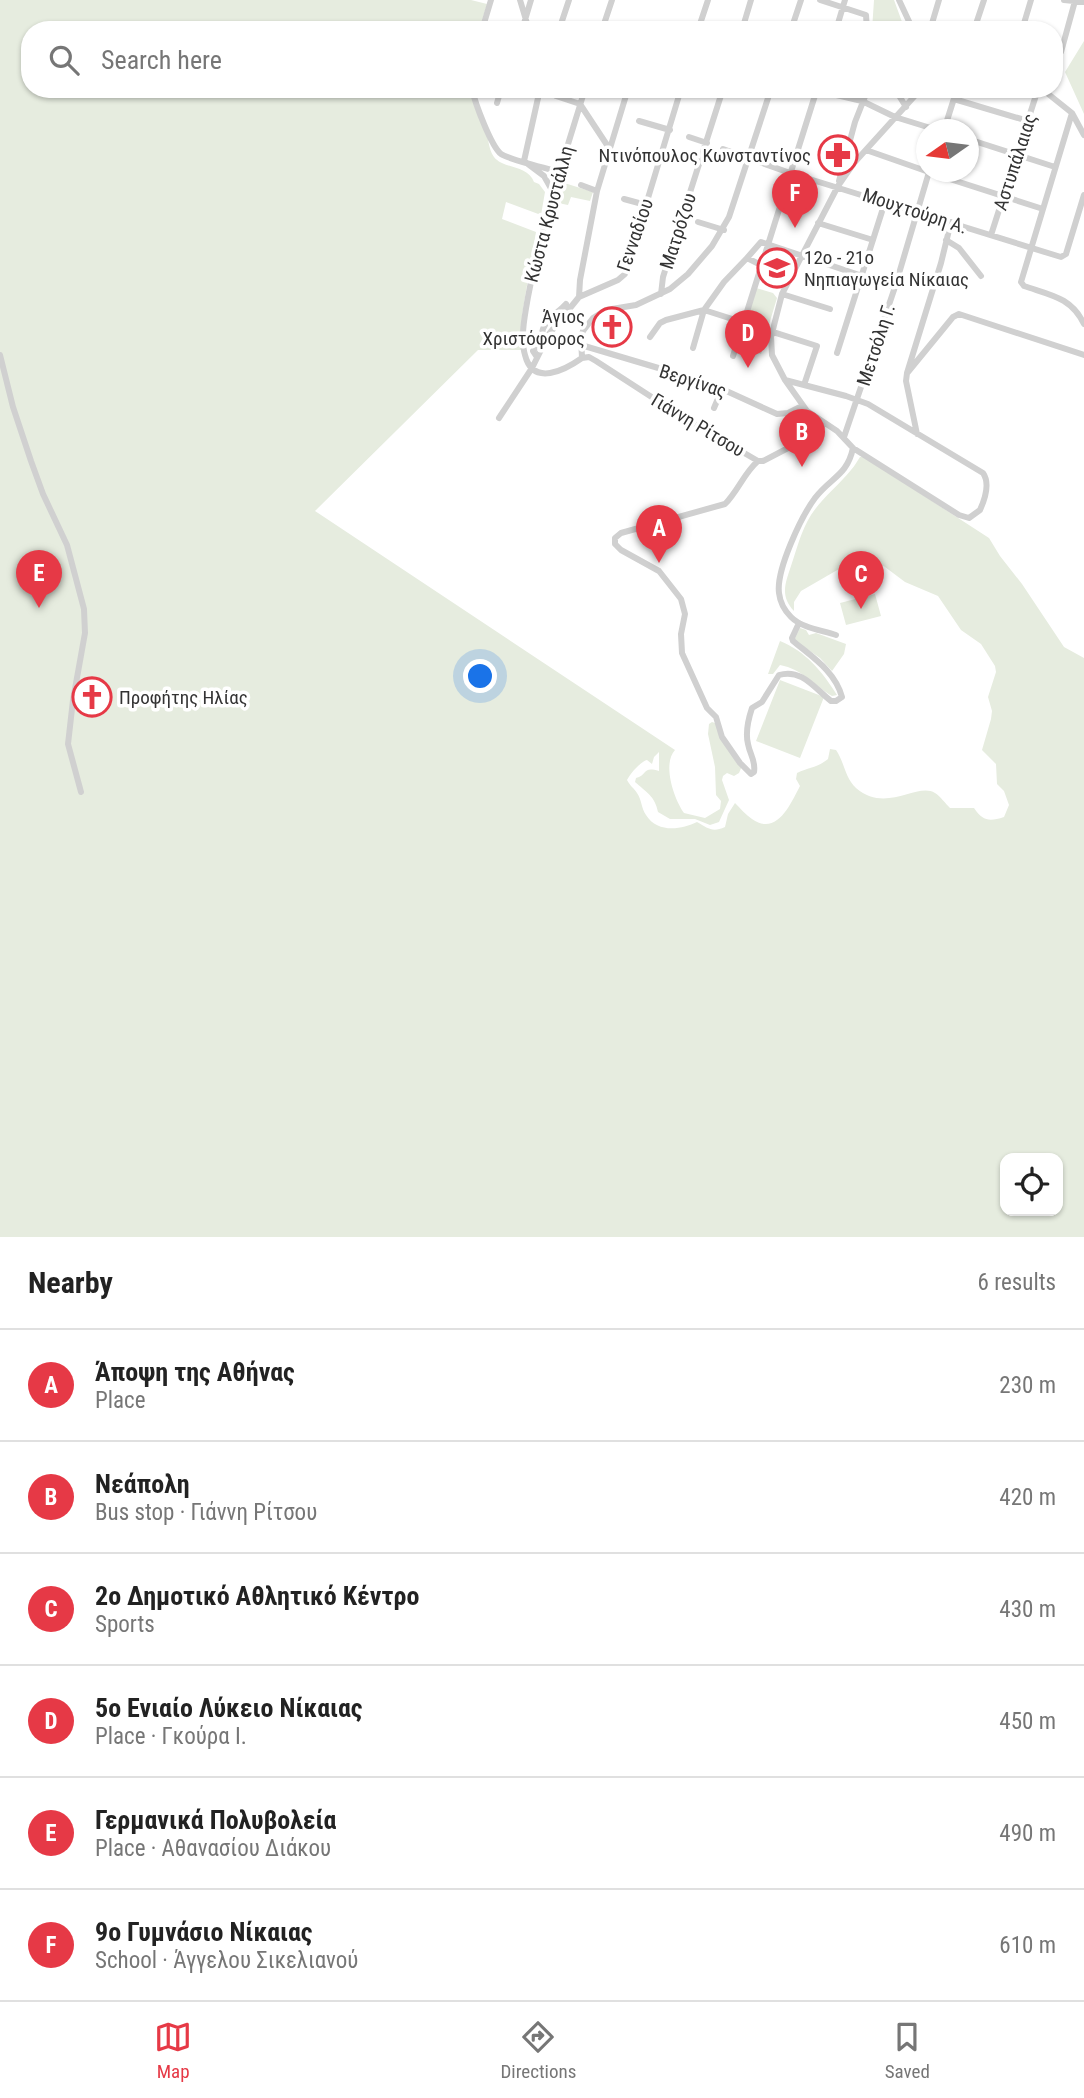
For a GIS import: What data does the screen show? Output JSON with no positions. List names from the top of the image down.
{
  "streets": {
    "street": [
      "Αστυπάλαιας",
      "Μουχτούρη Α.",
      "Κώστα Κρυστάλλη",
      "Ματρόζου",
      "Γενναδίου",
      "Μετσόλη Γ.",
      "Βεργίνας",
      "Γιάννη Ρίτσου"
    ]
  },
  "crossings": [
    ["Αστυπάλαιας", "Μουχτούρη Α."],
    ["Μουχτούρη Α.", "Μετσόλη Γ."],
    ["Κώστα Κρυστάλλη", "Γενναδίου"]
  ],
  "places": {
    "pharmacy": ["Ντινόπουλος Κωνσταντίνος"],
    "school or university": ["12ο - 21ο Νηπιαγωγεία Νίκαιας"],
    "church": ["Άγιος Χριστόφορος", "Προφήτης Ηλίας"]
  },
  "north": "left",
  "page": {
    "search": "Search here",
    "pins": [
      "F",
      "D",
      "B",
      "A",
      "E",
      "C"
    ],
    "heading": ["Nearby", "6 results"],
    "list": [
      {
        "mark": "A",
        "name": "Άποψη της Αθήνας",
        "note": "Place",
        "value": "230 m"
      },
      {
        "mark": "B",
        "name": "Νεάπολη",
        "note": "Bus stop · Γιάννη Ρίτσου",
        "value": "420 m"
      },
      {
        "mark": "C",
        "name": "2o Δημοτικό Αθλητικό Κέντρο",
        "note": "Sports",
        "value": "430 m"
      },
      {
        "mark": "D",
        "name": "5ο Ενιαίο Λύκειο Νίκαιας",
        "note": "Place · Γκούρα Ι.",
        "value": "450 m"
      },
      {
        "mark": "E",
        "name": "Γερμανικά Πολυβολεία",
        "note": "Place · Αθανασίου Διάκου",
        "value": "490 m"
      },
      {
        "mark": "F",
        "name": "9ο Γυμνάσιο Νίκαιας",
        "note": "School · Άγγελου Σικελιανού",
        "value": "610 m"
      }
    ],
    "nav": ["Map", "Directions", "Saved"]
  }
}
